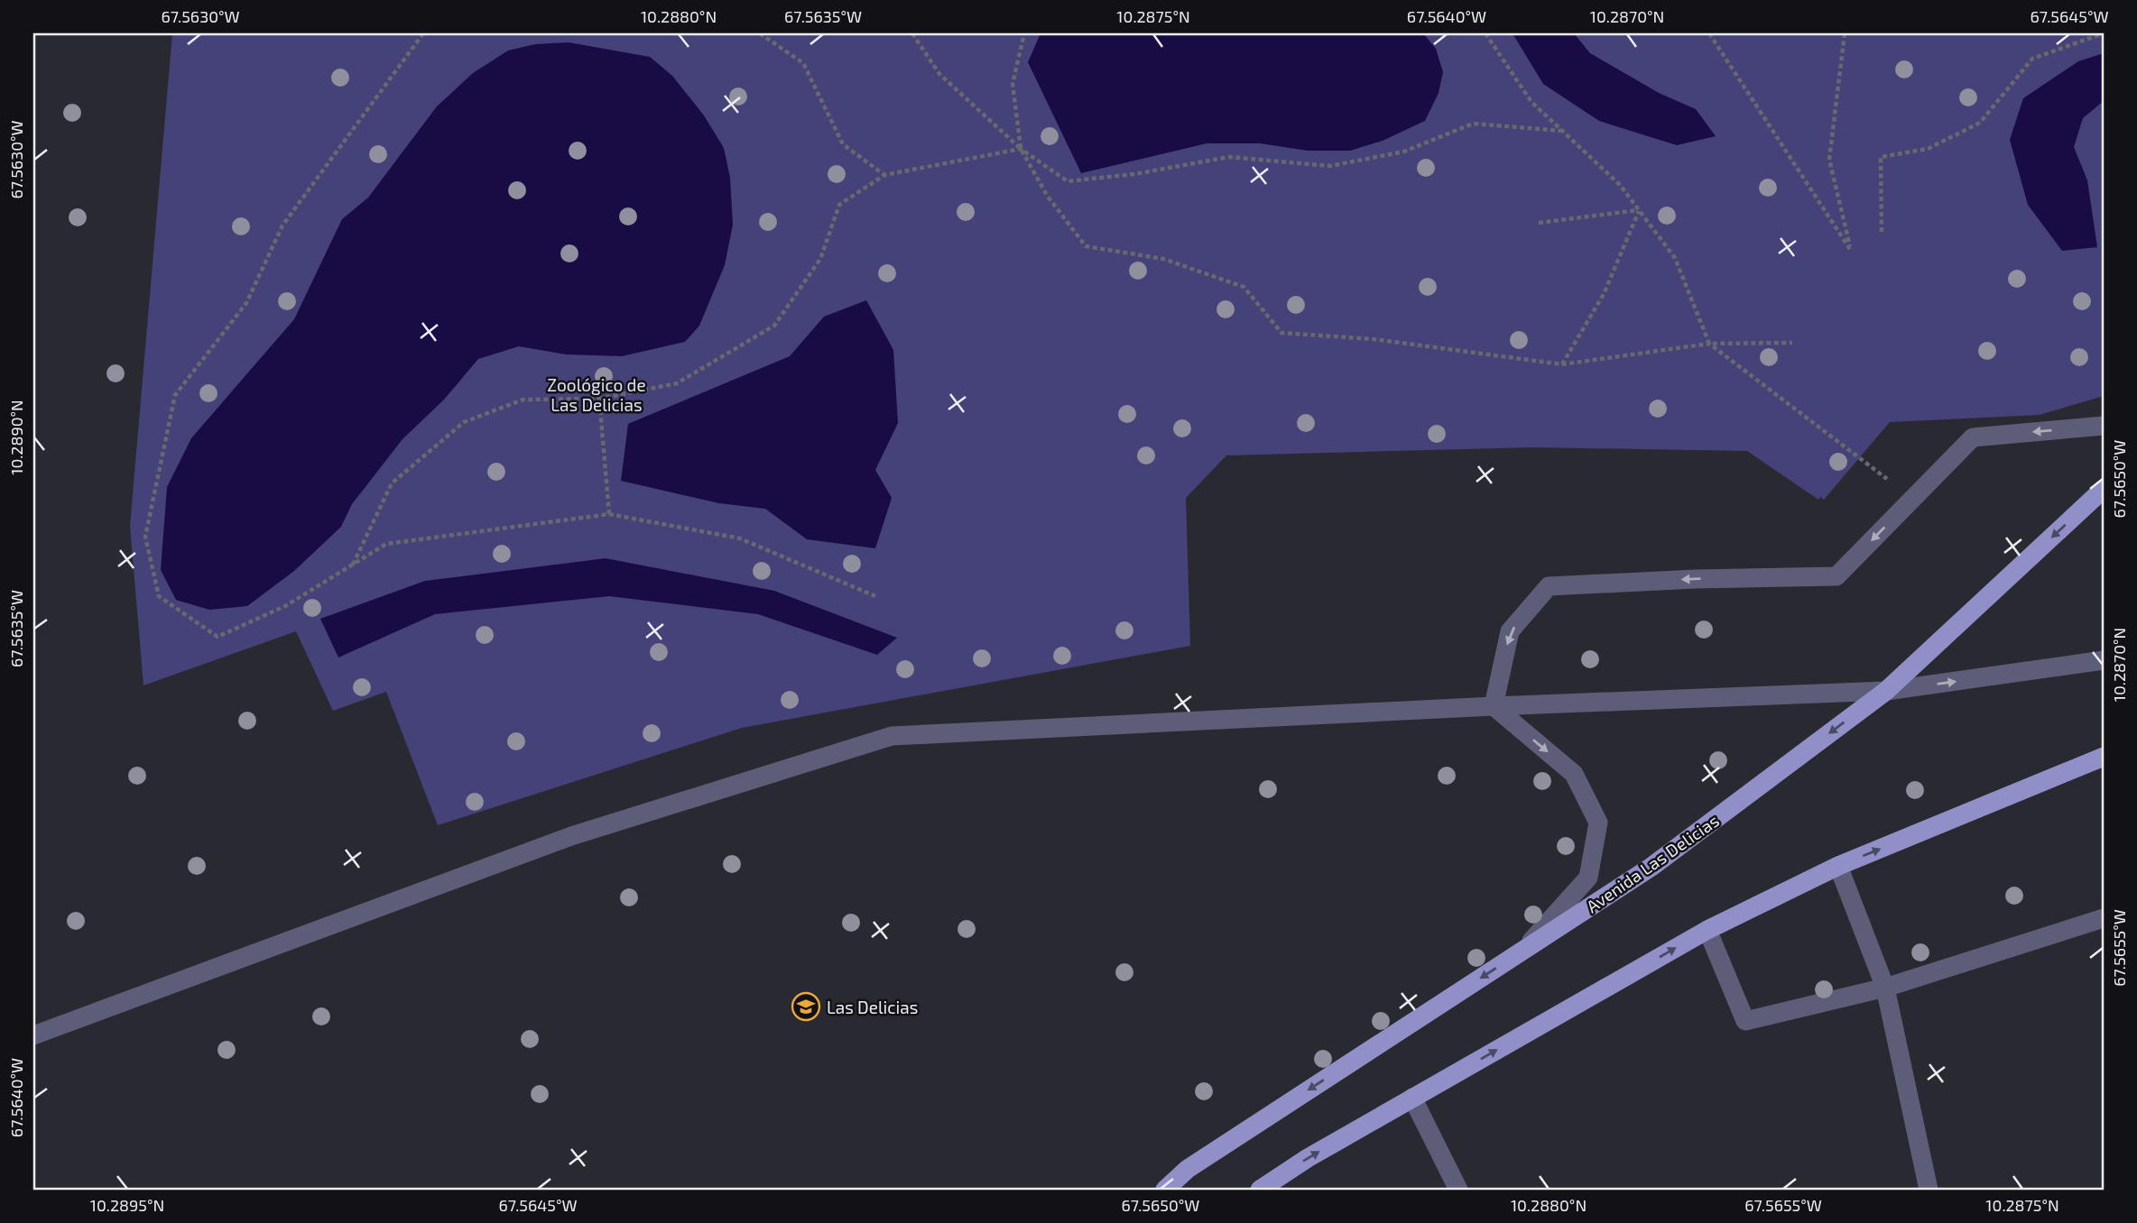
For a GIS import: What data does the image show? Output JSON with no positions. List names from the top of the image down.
{
  "streets": {
    "main road": ["Avenida Las Delicias"]
  },
  "parks": ["Zoológico de Las Delicias"],
  "places": {
    "school or university": ["Las Delicias"]
  },
  "coordinates": [
    "67.5630°W",
    "10.2880°N",
    "67.5635°W",
    "10.2875°N",
    "67.5640°W",
    "10.2870°N",
    "67.5645°W",
    "10.2890°N",
    "67.5650°W",
    "67.5655°W",
    "10.2895°N"
  ]
}
